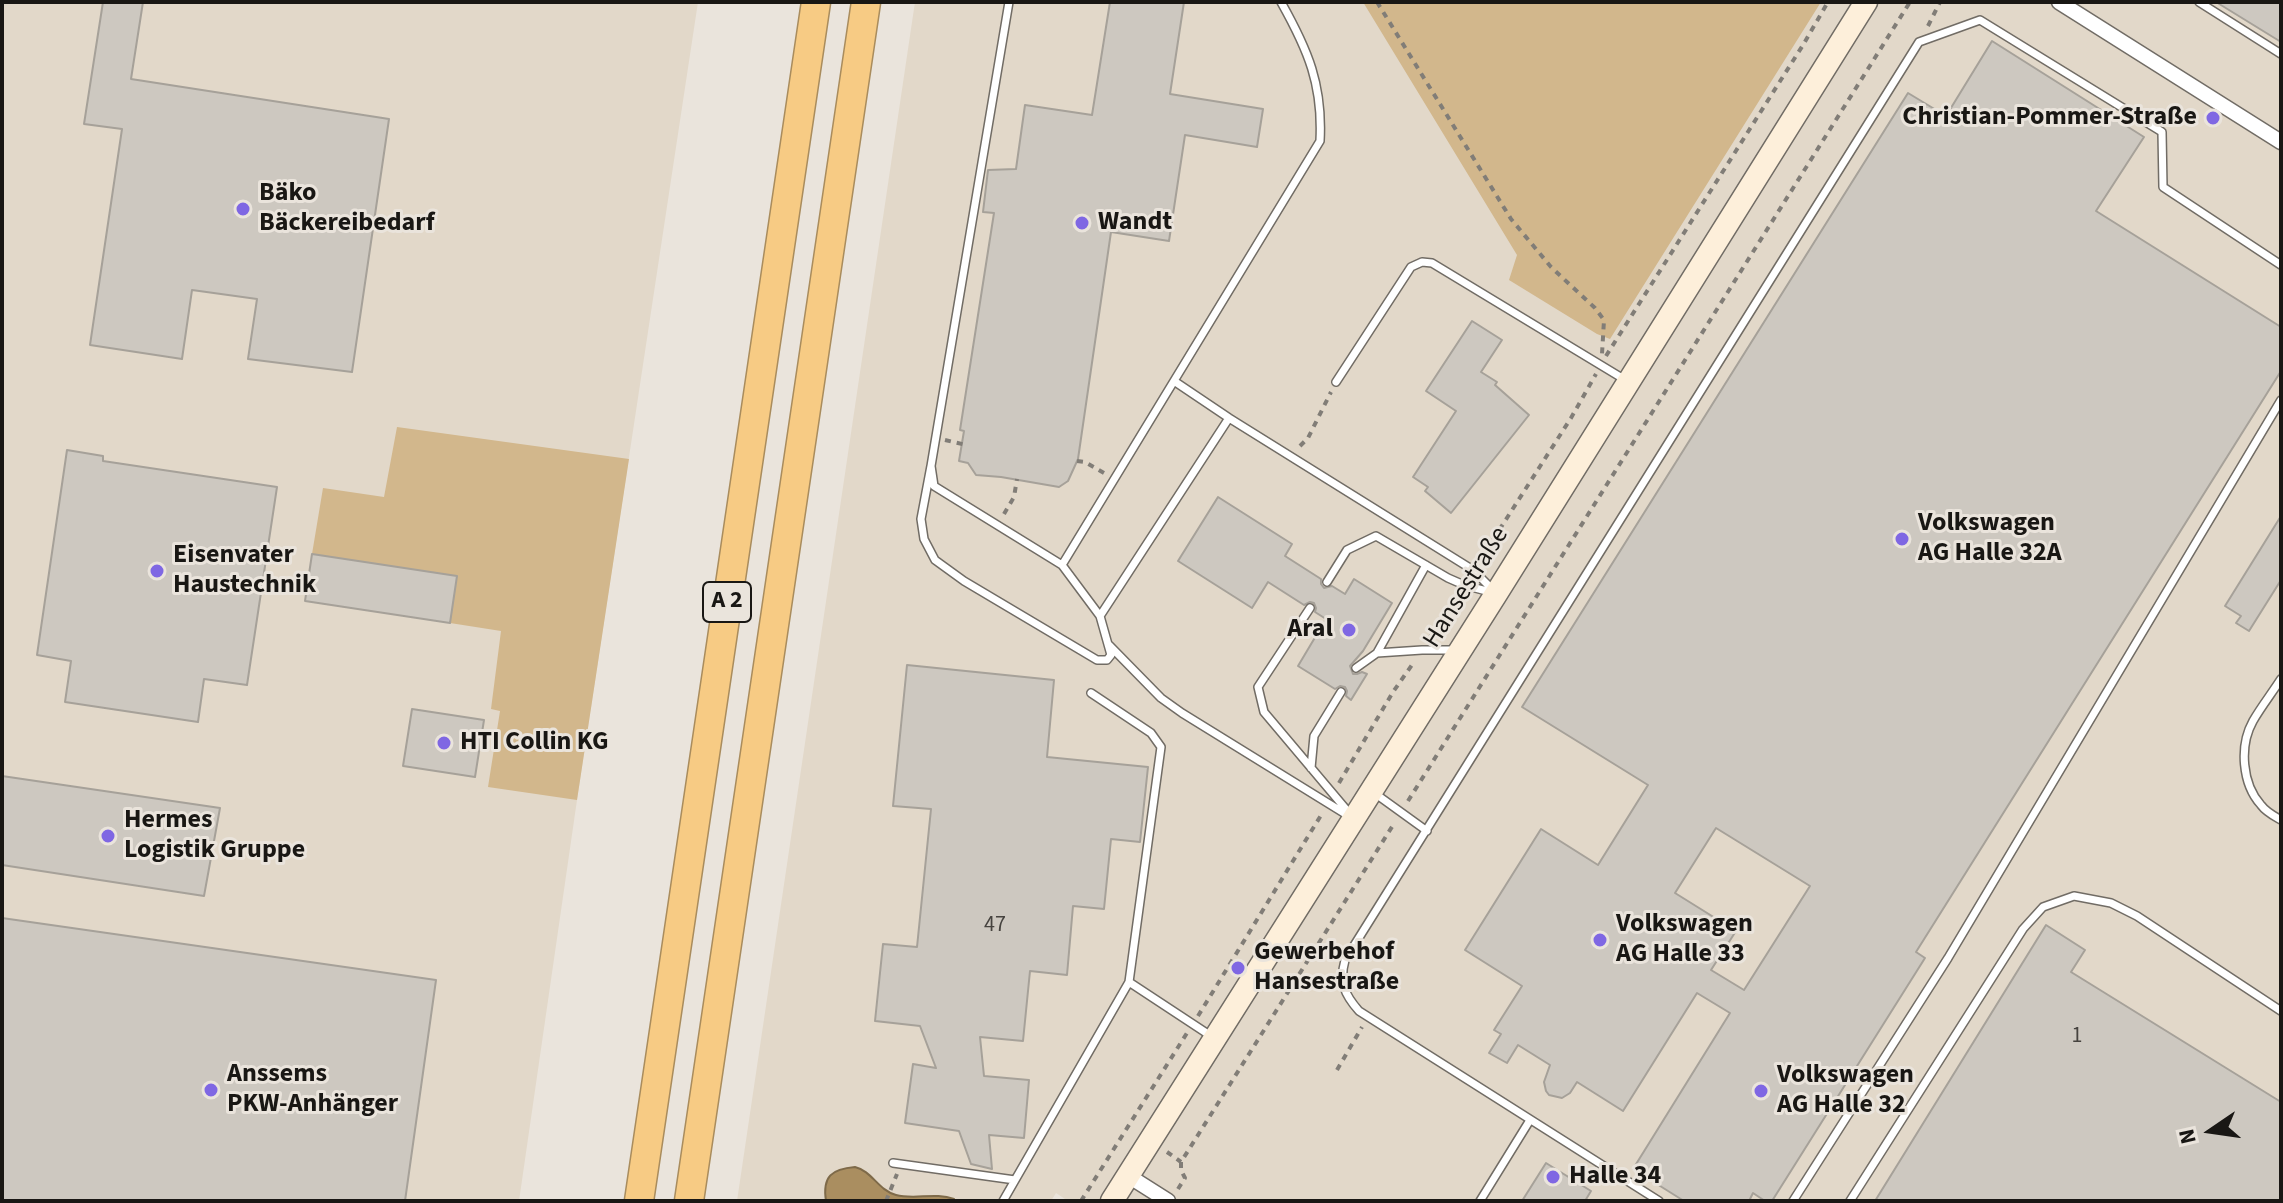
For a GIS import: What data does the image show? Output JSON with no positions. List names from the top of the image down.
{
  "streets": {
    "highway": ["A 2"],
    "main road": ["Hansestraße"]
  },
  "places": [
    "Christian-Pommer-Straße",
    "Bäko Bäckereibedarf",
    "Wandt",
    "Volkswagen AG Halle 32A",
    "Eisenvater Haustechnik",
    "Aral",
    "HTI Collin KG",
    "Hermes Logistik Gruppe",
    "Volkswagen AG Halle 33",
    "Gewerbehof Hansestraße",
    "Anssems PKW-Anhänger",
    "Volkswagen AG Halle 32",
    "Halle 34"
  ],
  "house_numbers": ["47", "1"],
  "north": "left"
}
